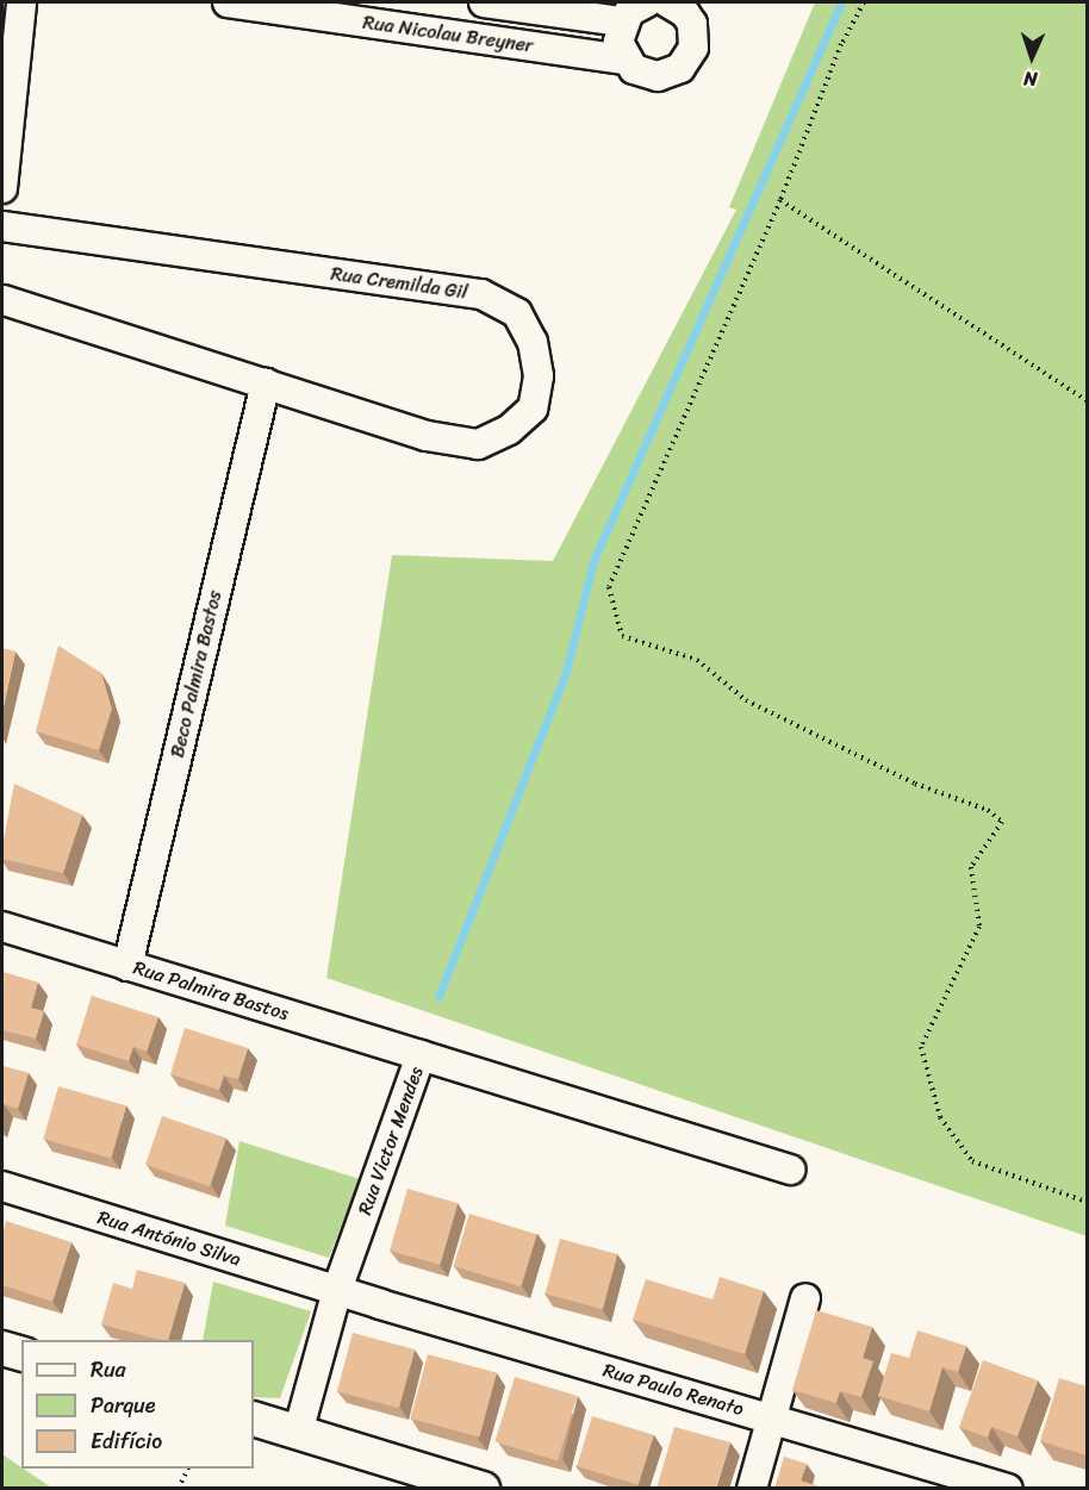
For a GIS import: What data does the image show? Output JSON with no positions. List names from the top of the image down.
{
  "streets": {
    "street": [
      "Rua Nicolau Breyner",
      "Rua Cremilda Gil",
      "Beco Palmira Bastos",
      "Rua Palmira Bastos",
      "Rua Victor Mendes",
      "Rua António Silva",
      "Rua Paulo Renato"
    ]
  },
  "crossings": [
    ["Rua Cremilda Gil", "Beco Palmira Bastos"],
    ["Beco Palmira Bastos", "Rua Palmira Bastos"],
    ["Rua Palmira Bastos", "Rua Victor Mendes"],
    ["Rua Victor Mendes", "Rua António Silva"],
    ["Rua Victor Mendes", "Rua Paulo Renato"],
    ["Rua António Silva", "Rua Paulo Renato"]
  ],
  "legend": ["Rua", "Parque", "Edifício"],
  "north": "bottom"
}
